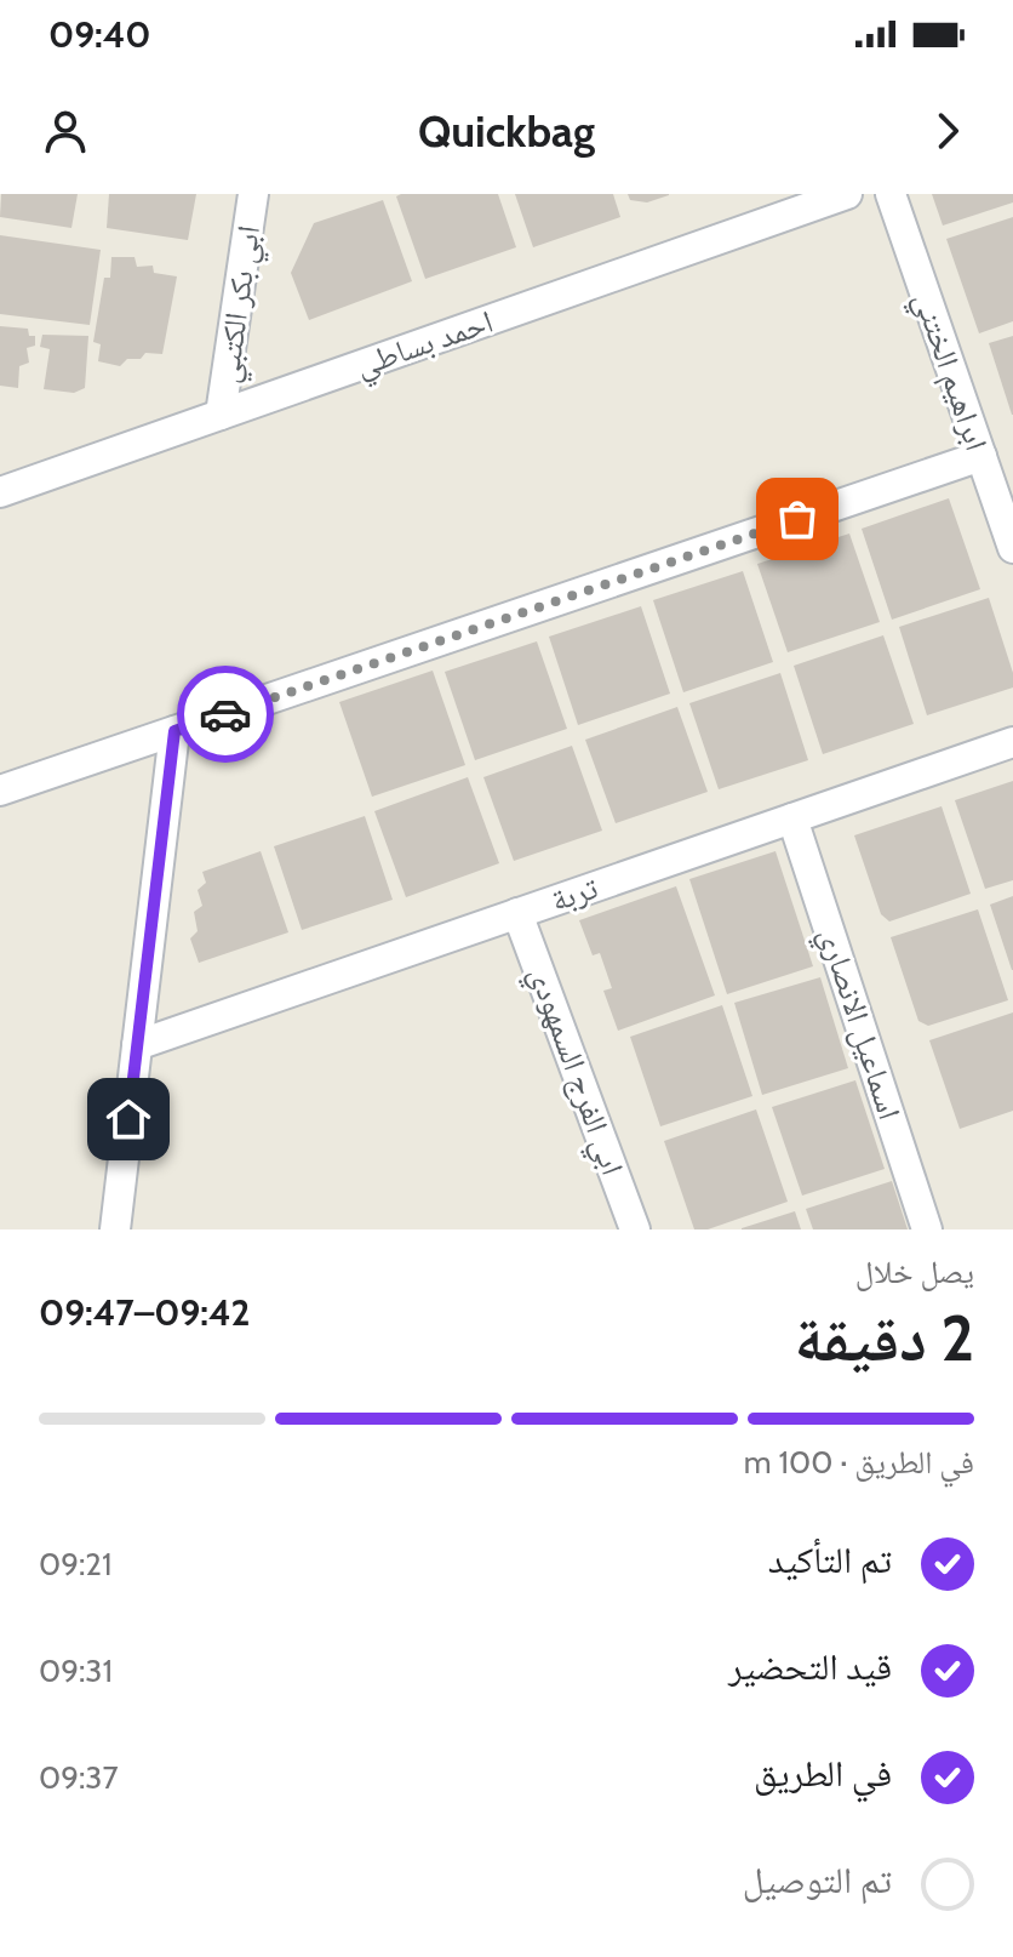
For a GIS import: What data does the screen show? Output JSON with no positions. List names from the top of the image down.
{
  "streets": {
    "street": [
      "ابي بكر الكتبي",
      "احمد بساطي",
      "ابراهيم الختني",
      "تربة",
      "اسماعيل الانصاري",
      "ابي الفرج السمهودي"
    ]
  },
  "crossings": [
    ["ابي بكر الكتبي", "احمد بساطي"],
    ["تربة", "اسماعيل الانصاري"],
    ["تربة", "ابي الفرج السمهودي"]
  ],
  "page": {
    "status": "09:40",
    "header": "Quickbag",
    "heading": ["2 دقيقة", "يصل خلال", "09:42–09:47"],
    "bar": "في الطريق · 100 m",
    "list": [
      ["تم التأكيد", "09:21"],
      ["قيد التحضير", "09:31"],
      ["في الطريق", "09:37"],
      "تم التوصيل"
    ]
  }
}
